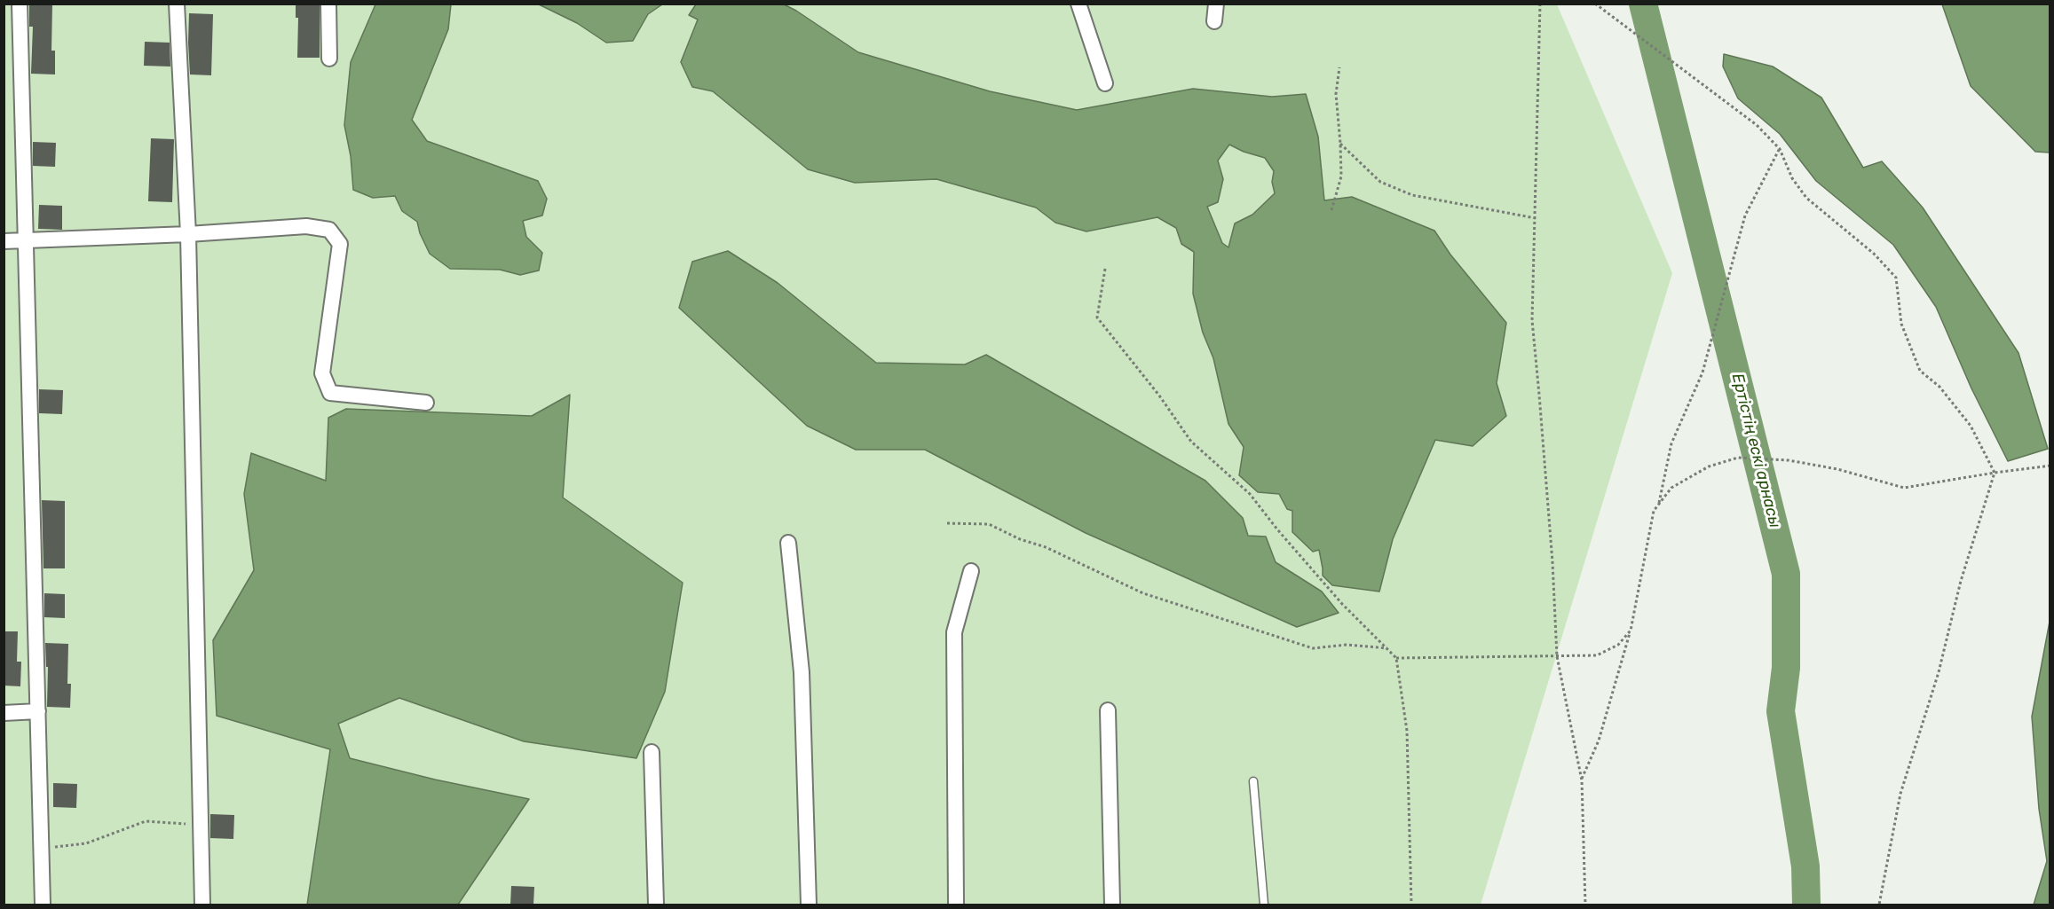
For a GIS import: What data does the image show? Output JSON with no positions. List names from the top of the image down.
{
  "water": ["Ертістің ескі арнасы"]
}
